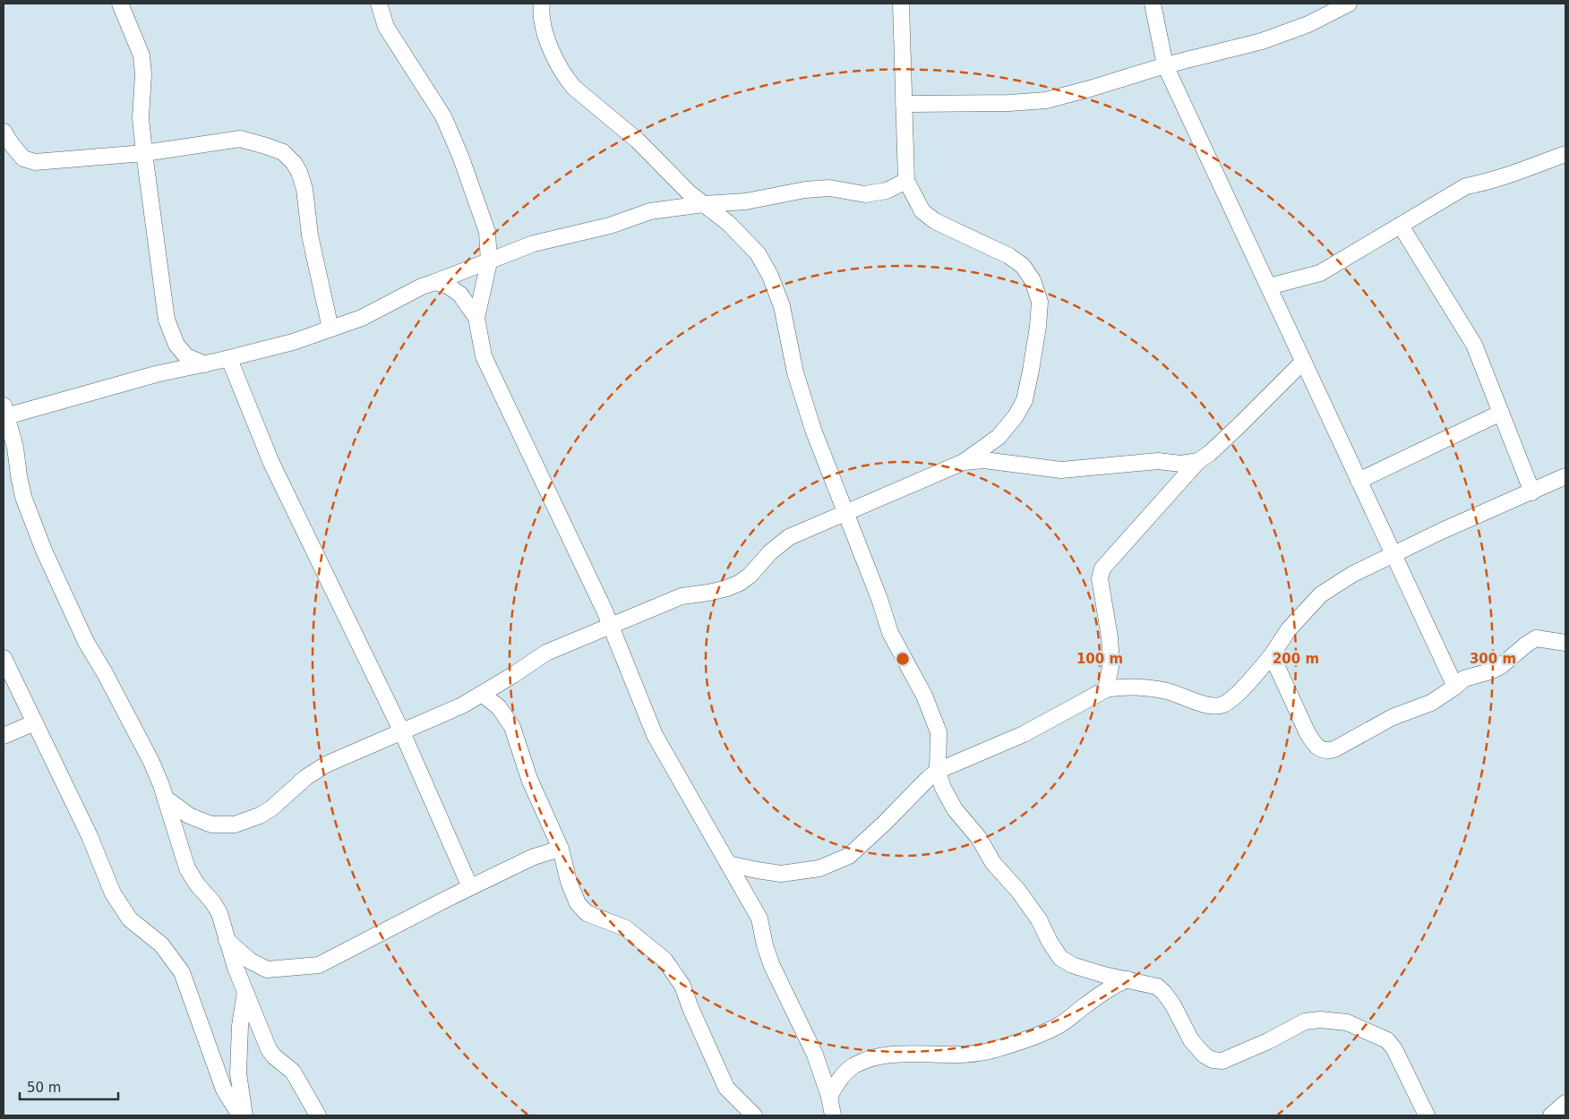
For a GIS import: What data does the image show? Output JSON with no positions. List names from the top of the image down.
{
  "scale_bar": "50 m",
  "rings": ["100 m", "200 m", "300 m"]
}
